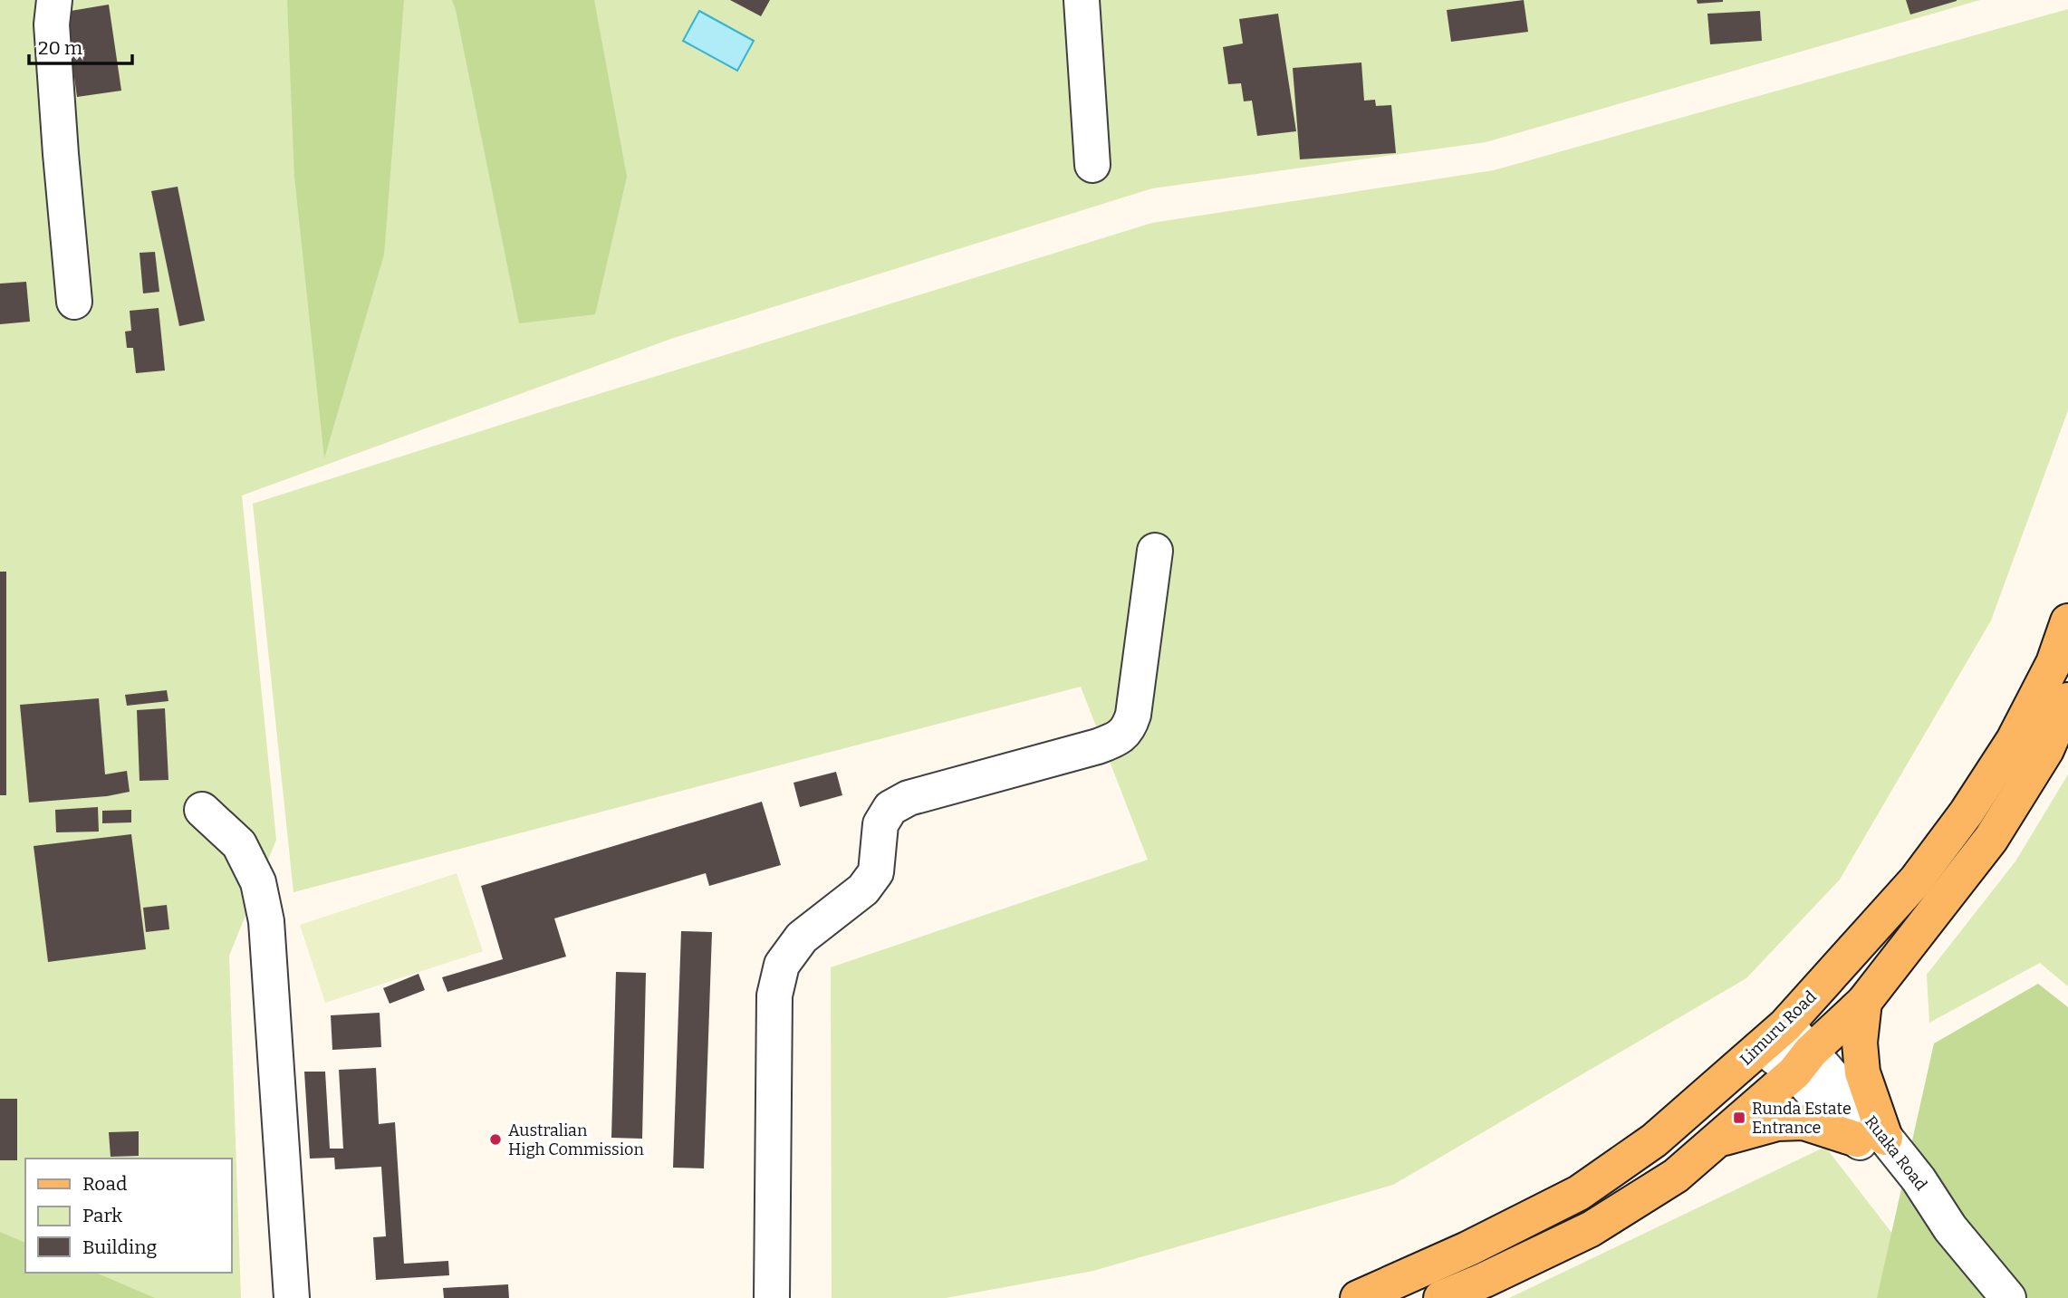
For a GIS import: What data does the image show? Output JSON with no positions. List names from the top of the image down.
{
  "streets": {
    "main road": ["Limuru Road"],
    "street": ["Ruaka Road"]
  },
  "crossings": [
    ["Limuru Road", "Ruaka Road"]
  ],
  "places": {
    "transit": ["Runda Estate Entrance"],
    "other": ["Australian High Commission"]
  },
  "legend": ["Road", "Park", "Building"],
  "scale_bar": "20 m"
}
